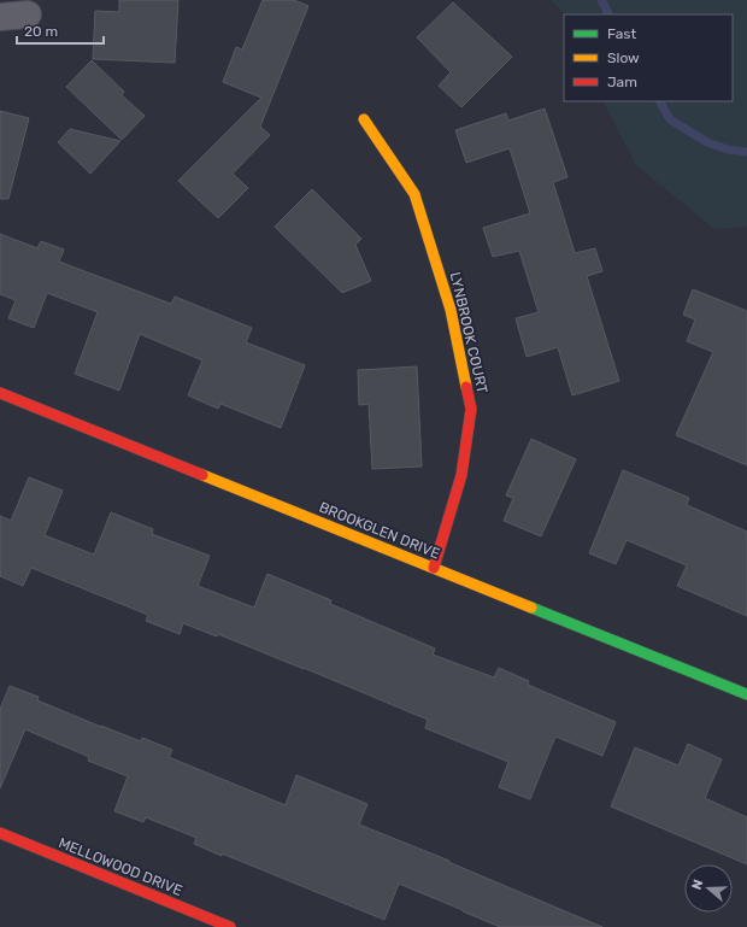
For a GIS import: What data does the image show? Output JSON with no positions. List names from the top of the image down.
{
  "streets": {
    "street": ["LYNBROOK COURT", "BROOKGLEN DRIVE", "MELLOWOOD DRIVE"]
  },
  "crossings": [
    ["LYNBROOK COURT", "BROOKGLEN DRIVE"]
  ],
  "legend": ["Fast", "Slow", "Jam"],
  "scale_bar": "20 m",
  "north": "left"
}
